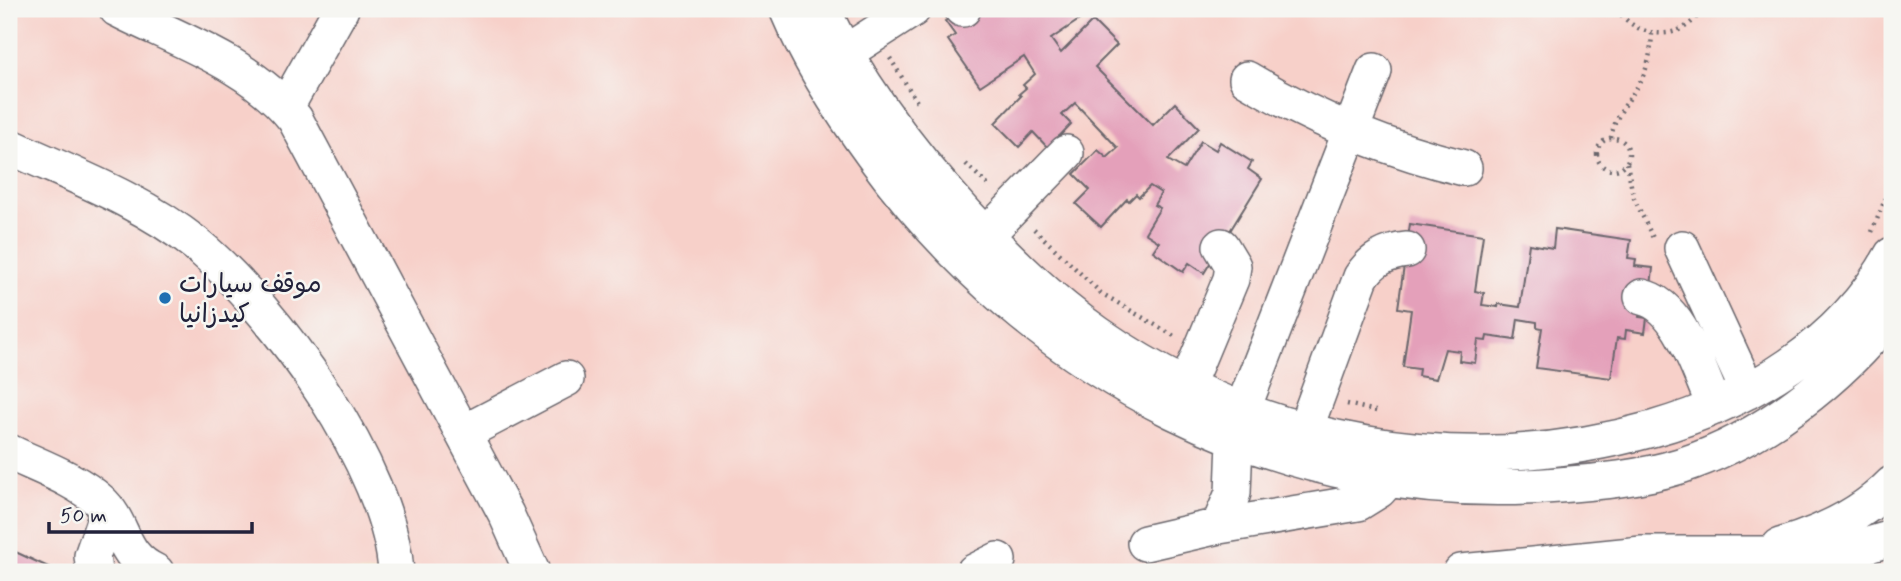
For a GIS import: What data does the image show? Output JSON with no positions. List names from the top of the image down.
{
  "places": ["موقف سيارات كيدزانيا"],
  "scale_bar": "50 m"
}
